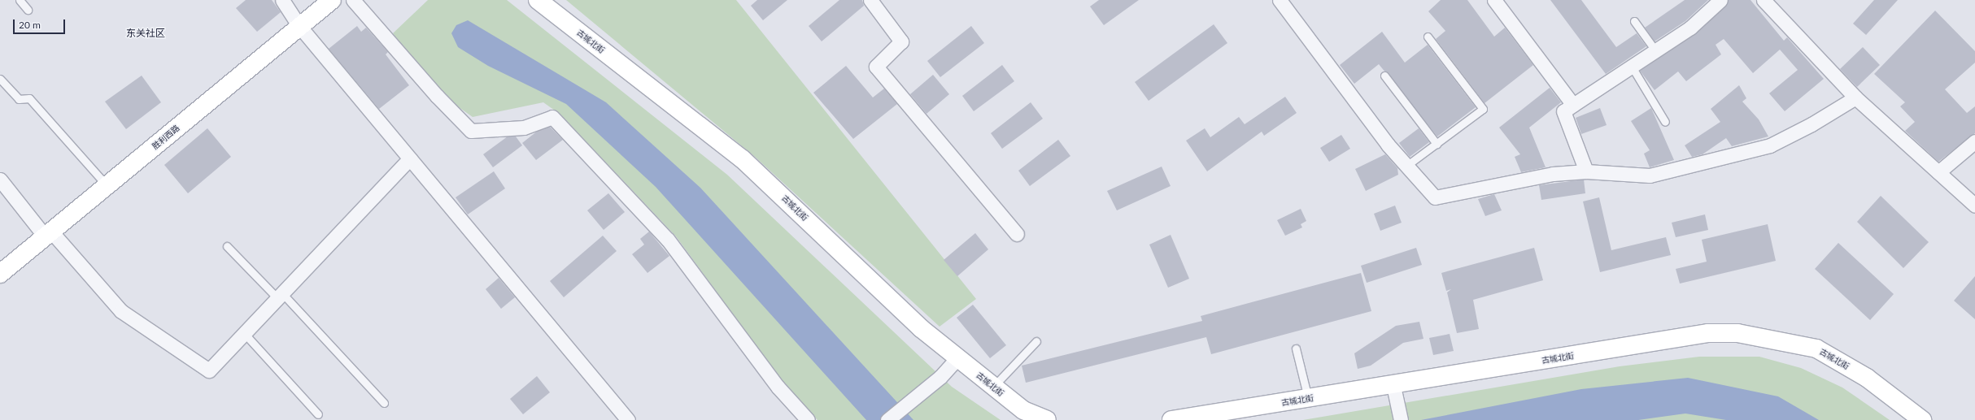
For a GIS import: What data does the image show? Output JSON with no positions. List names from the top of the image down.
{
  "streets": {
    "main road": ["古城北街", "胜利西路"]
  },
  "districts": ["东关社区"],
  "scale_bar": "20 m"
}
